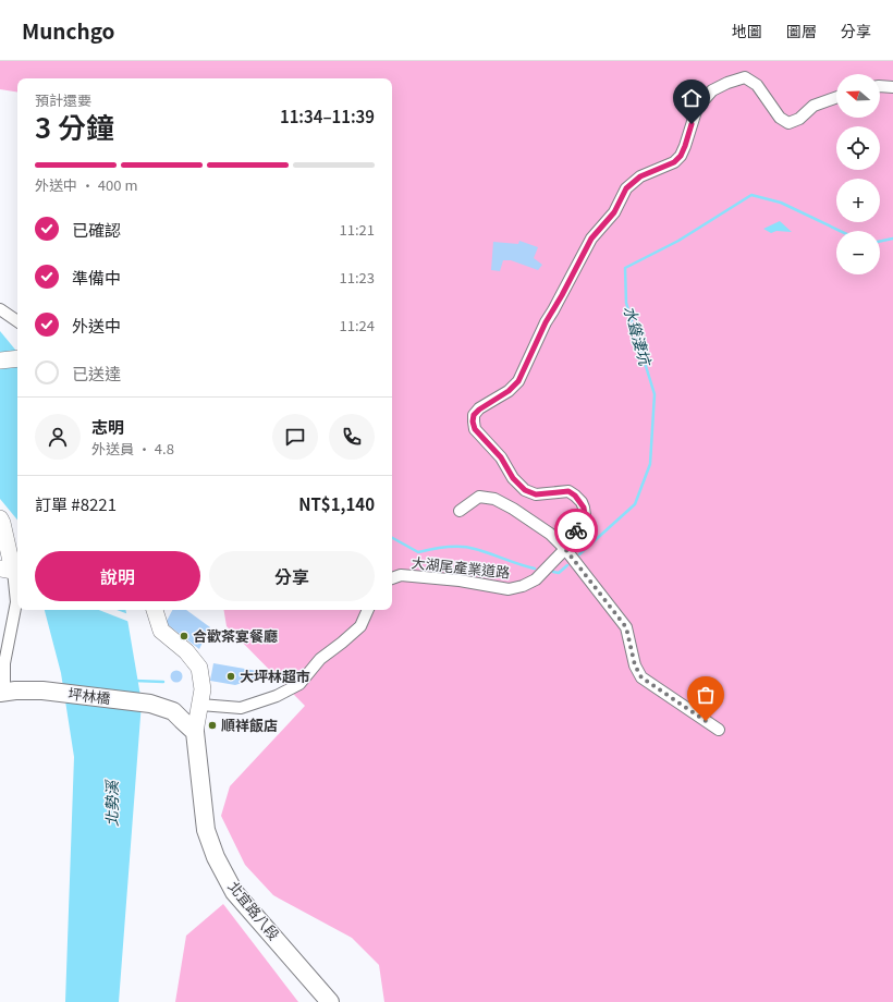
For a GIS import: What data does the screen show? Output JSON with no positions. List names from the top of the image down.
{
  "streets": {
    "main road": ["坪林橋", "北宜路八段"],
    "street": ["大湖尾產業道路"]
  },
  "crossings": [
    ["坪林橋", "北宜路八段"]
  ],
  "water": ["水聳淒坑", "北勢溪"],
  "places": ["合歡茶宴餐廳", "大坪林超市", "順祥飯店"],
  "north": "left",
  "page": {
    "header": "Munchgo",
    "nav": ["地圖", "圖層", "分享"],
    "map_buttons": ["+", "−"],
    "heading": ["3 分鐘", "預計還要", "11:34–11:39"],
    "panel": [
      "志明",
      "外送員 · 4.8",
      "訂單 #8221",
      "NT$1,140"
    ],
    "bar": "外送中 · 400 m",
    "list": [
      ["已確認", "11:21"],
      ["準備中", "11:23"],
      ["外送中", "11:24"],
      "已送達"
    ],
    "buttons": ["說明", "分享"]
  }
}
